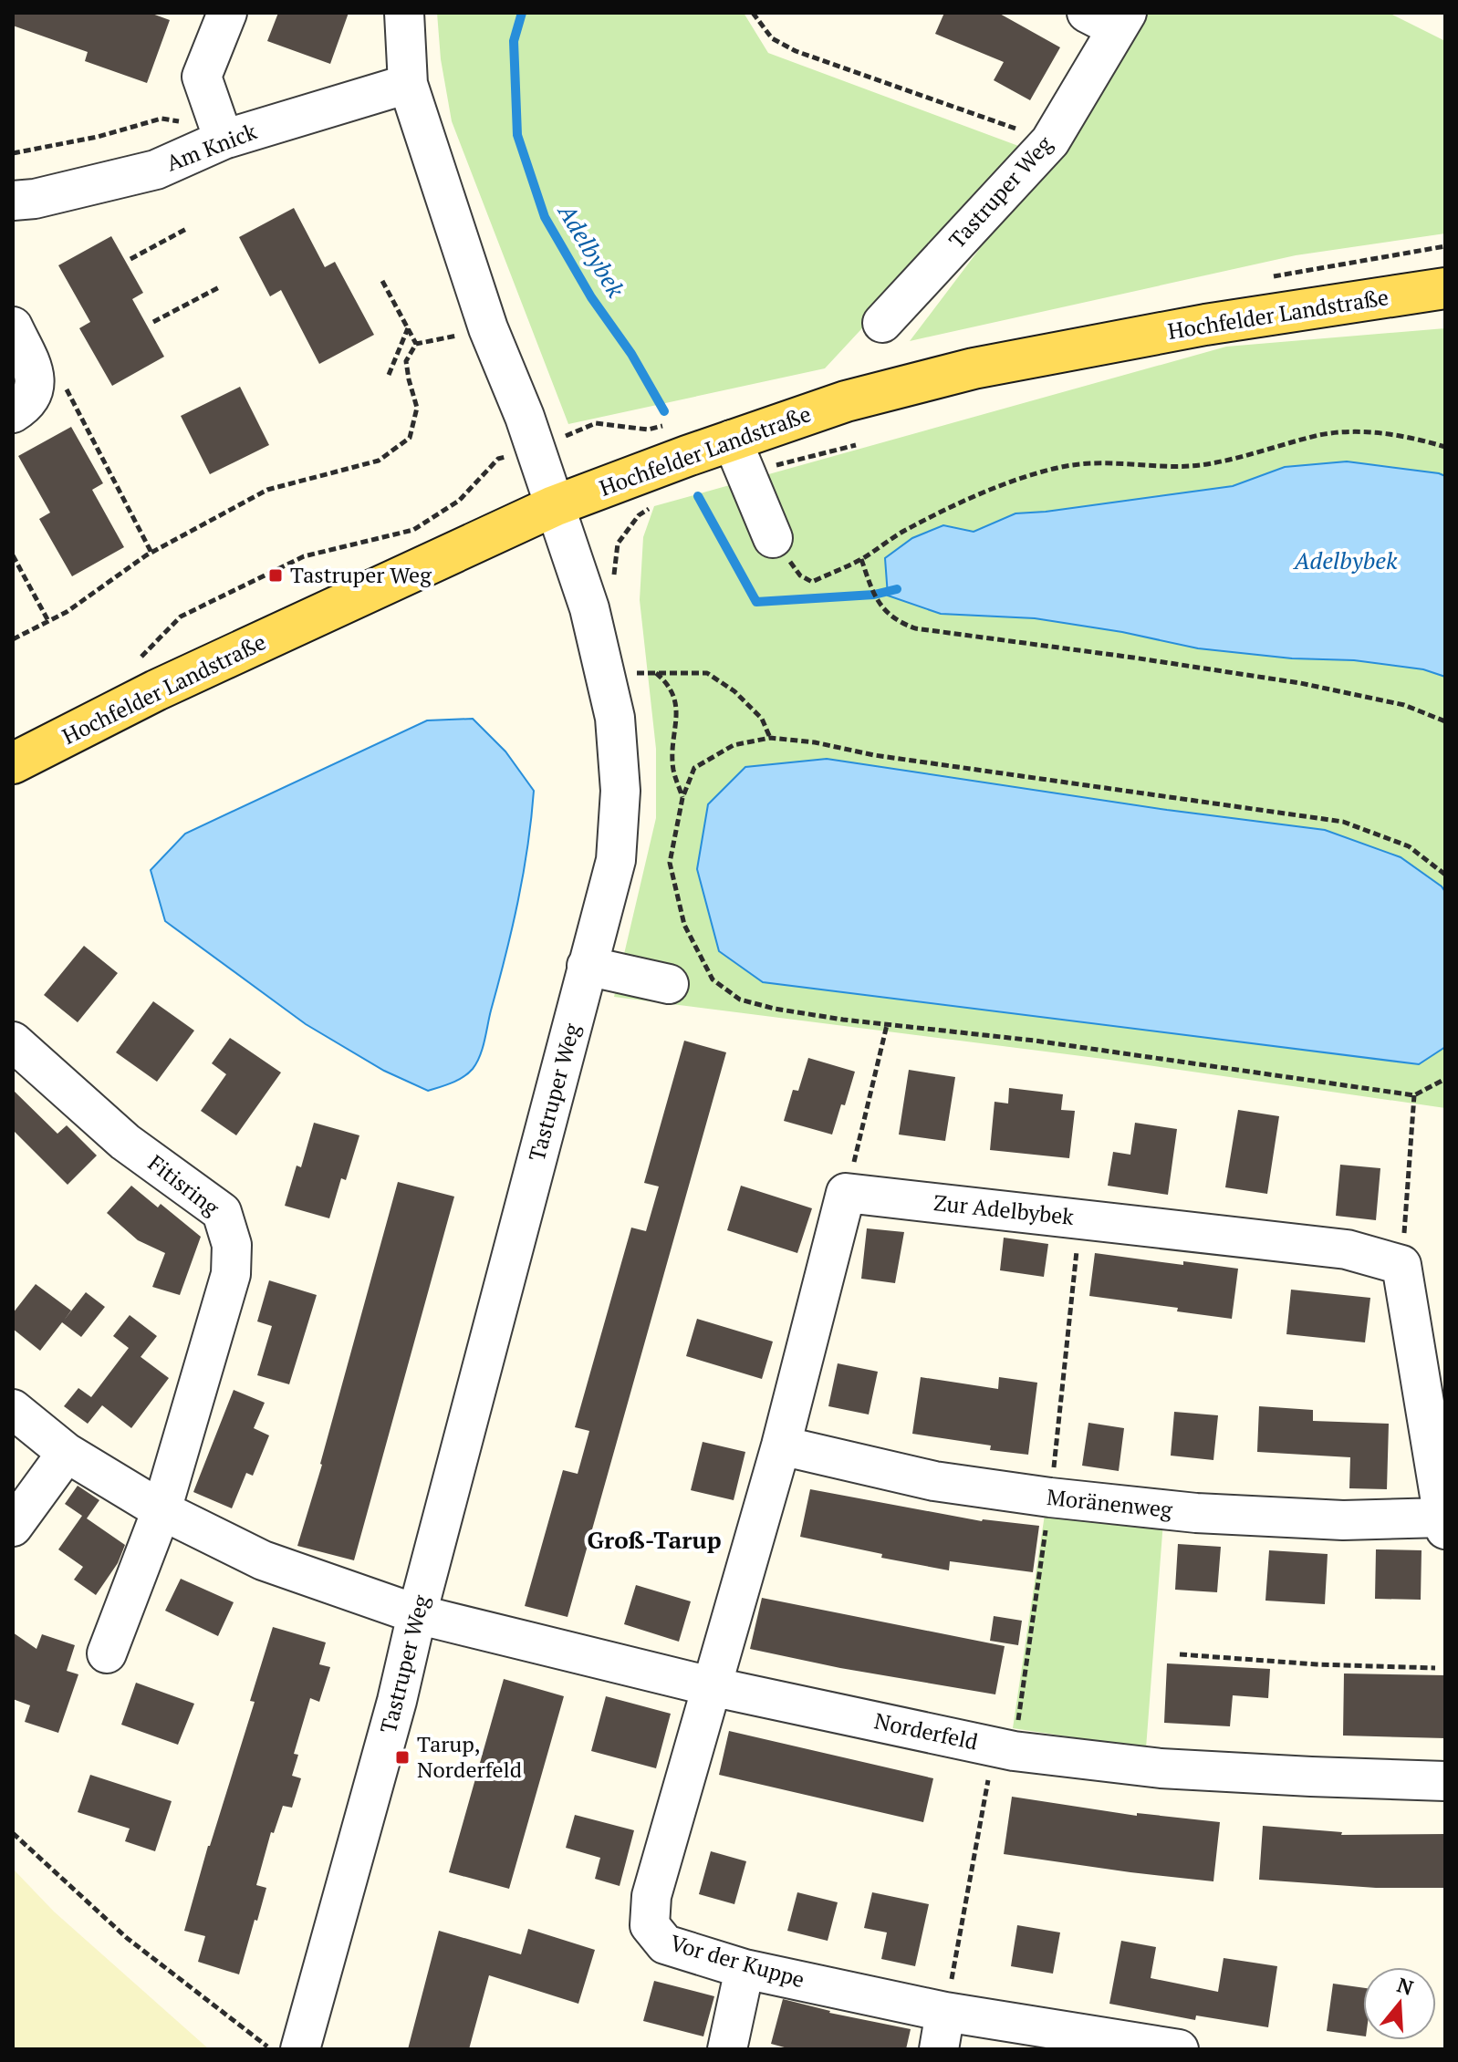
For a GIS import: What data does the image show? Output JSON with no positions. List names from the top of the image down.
{
  "streets": {
    "main road": ["Hochfelder Landstraße"],
    "street": [
      "Am Knick",
      "Tastruper Weg",
      "Fitisring",
      "Zur Adelbybek",
      "Moränenweg",
      "Norderfeld",
      "Vor der Kuppe"
    ]
  },
  "crossings": [
    ["Am Knick", "Tastruper Weg"],
    ["Tastruper Weg", "Hochfelder Landstraße"],
    ["Tastruper Weg", "Norderfeld"],
    ["Norderfeld", "Vor der Kuppe"]
  ],
  "districts": ["Groß-Tarup"],
  "water": ["Adelbybek"],
  "places": {
    "transit": ["Tastruper Weg", "Tarup, Norderfeld"]
  },
  "north": "top"
}
